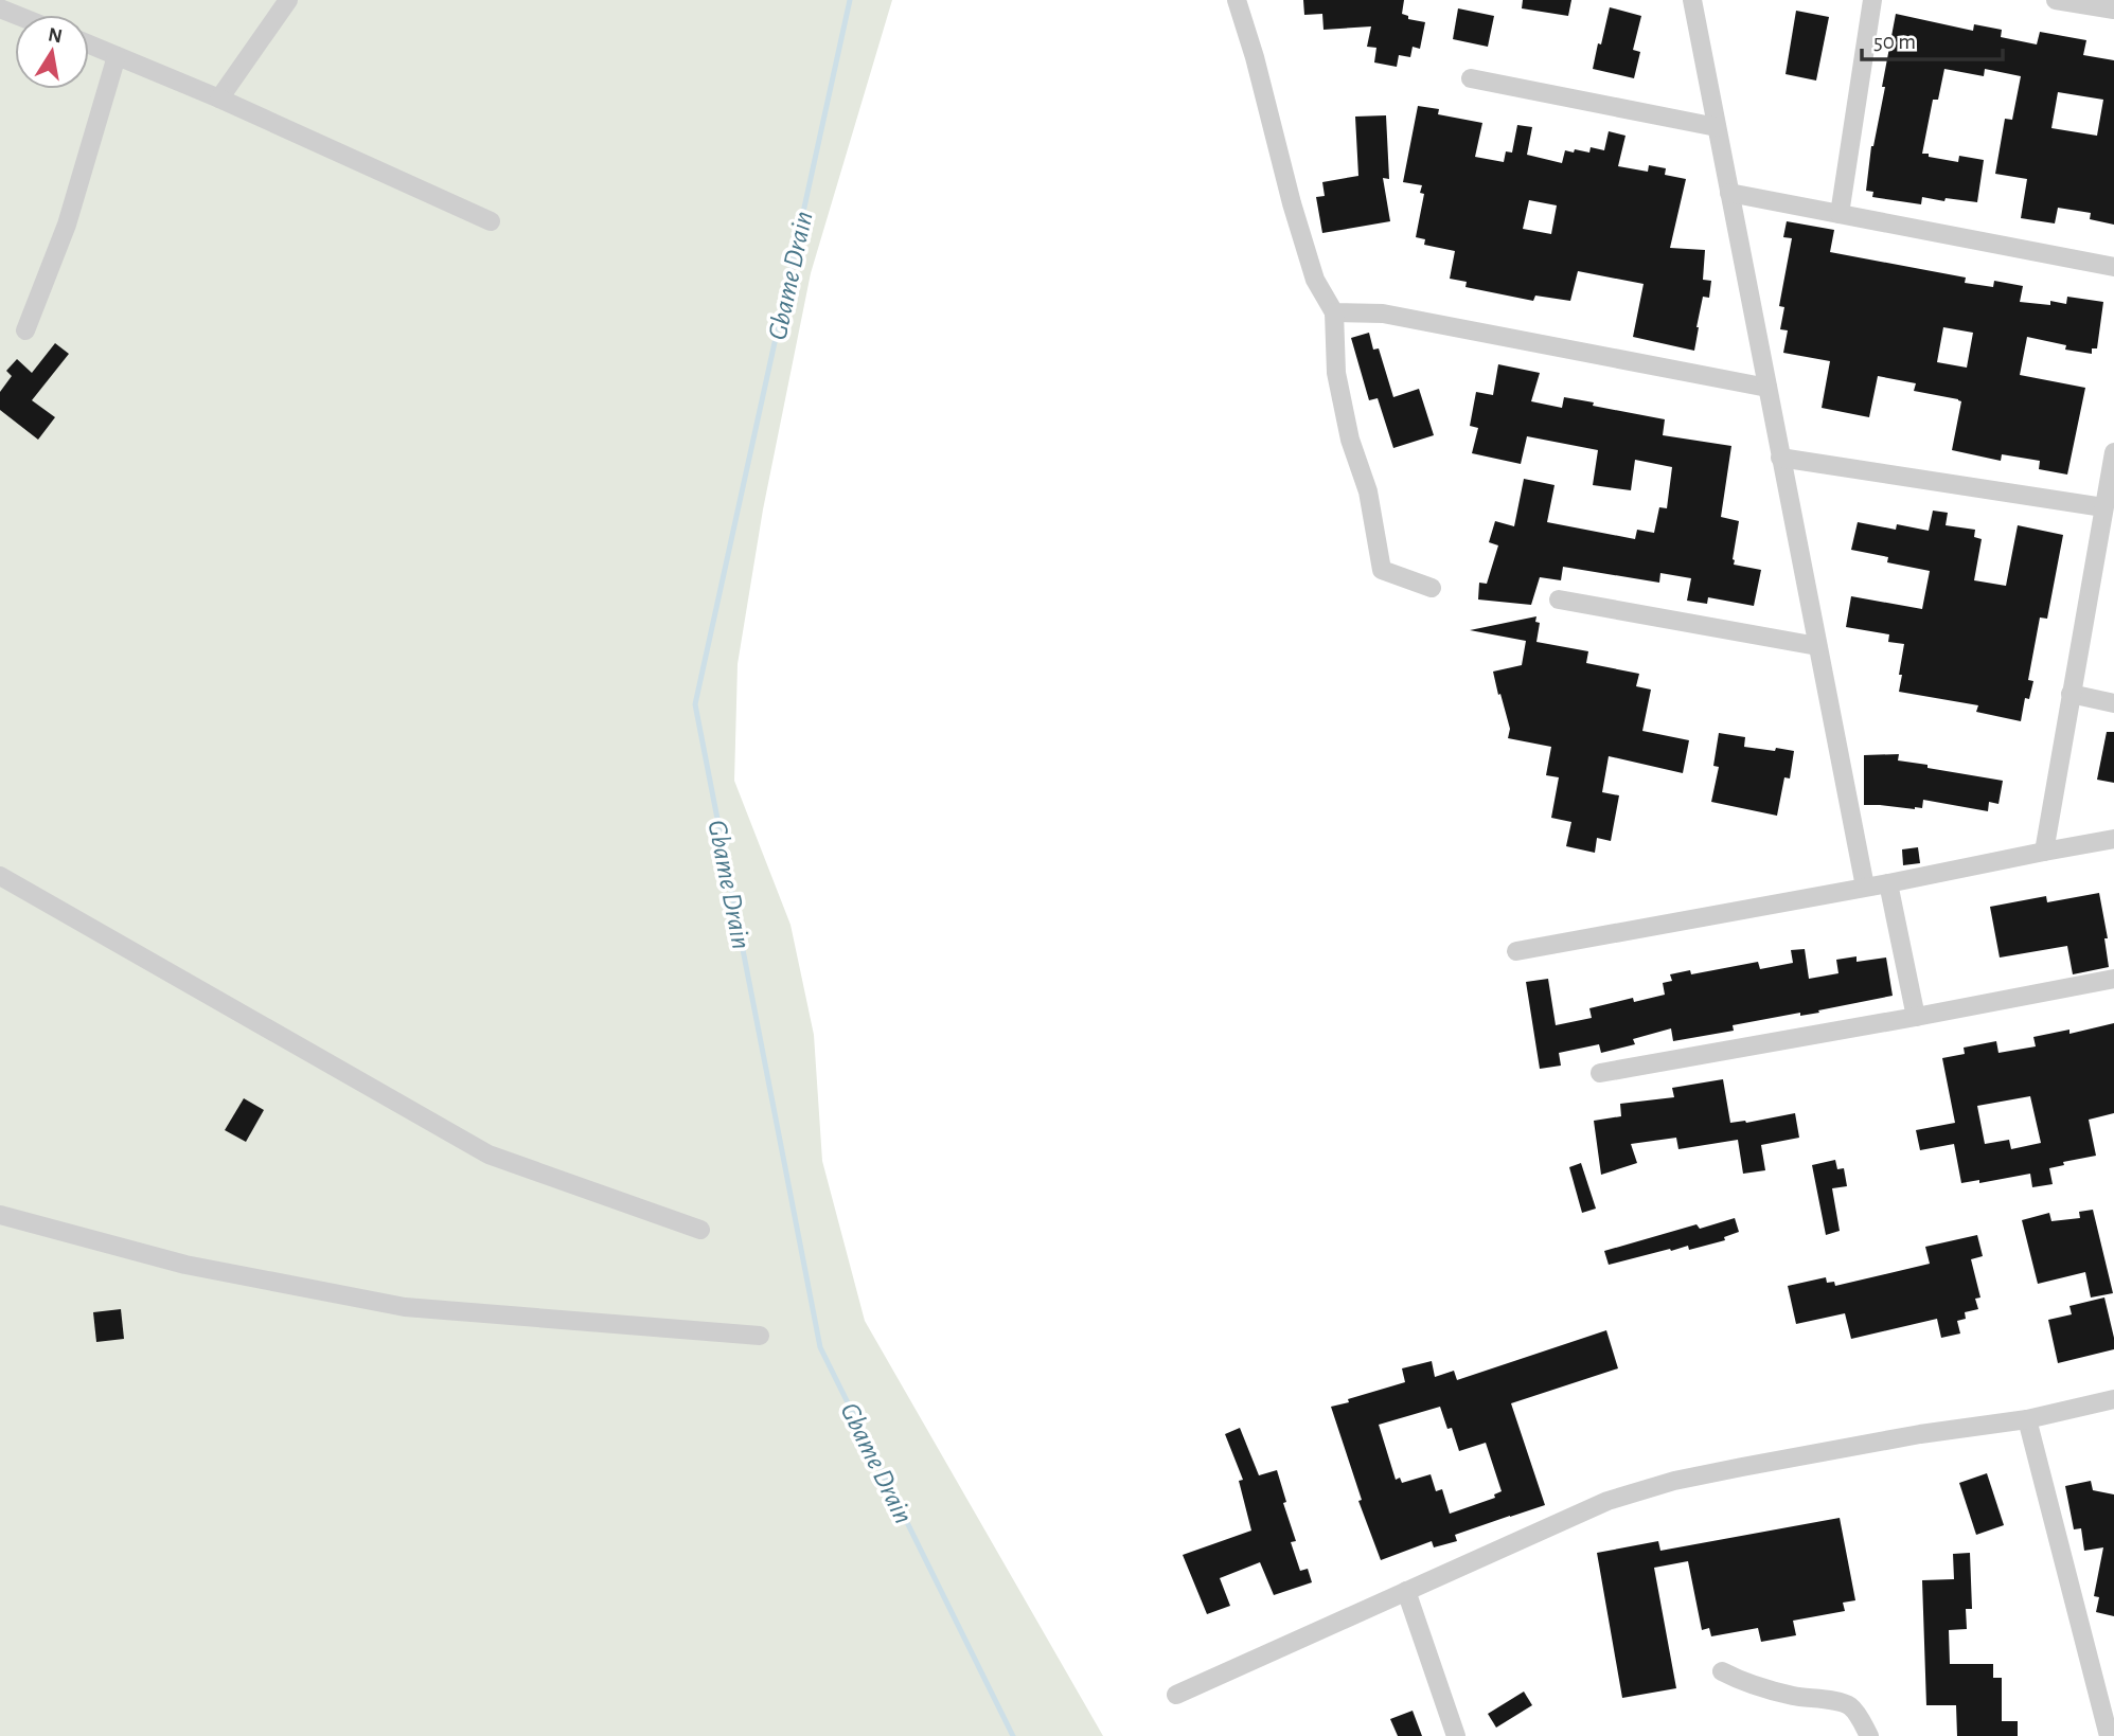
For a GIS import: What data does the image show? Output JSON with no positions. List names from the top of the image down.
{
  "water": ["Gbame Drain"],
  "scale_bar": "50 m",
  "north": "top"
}
